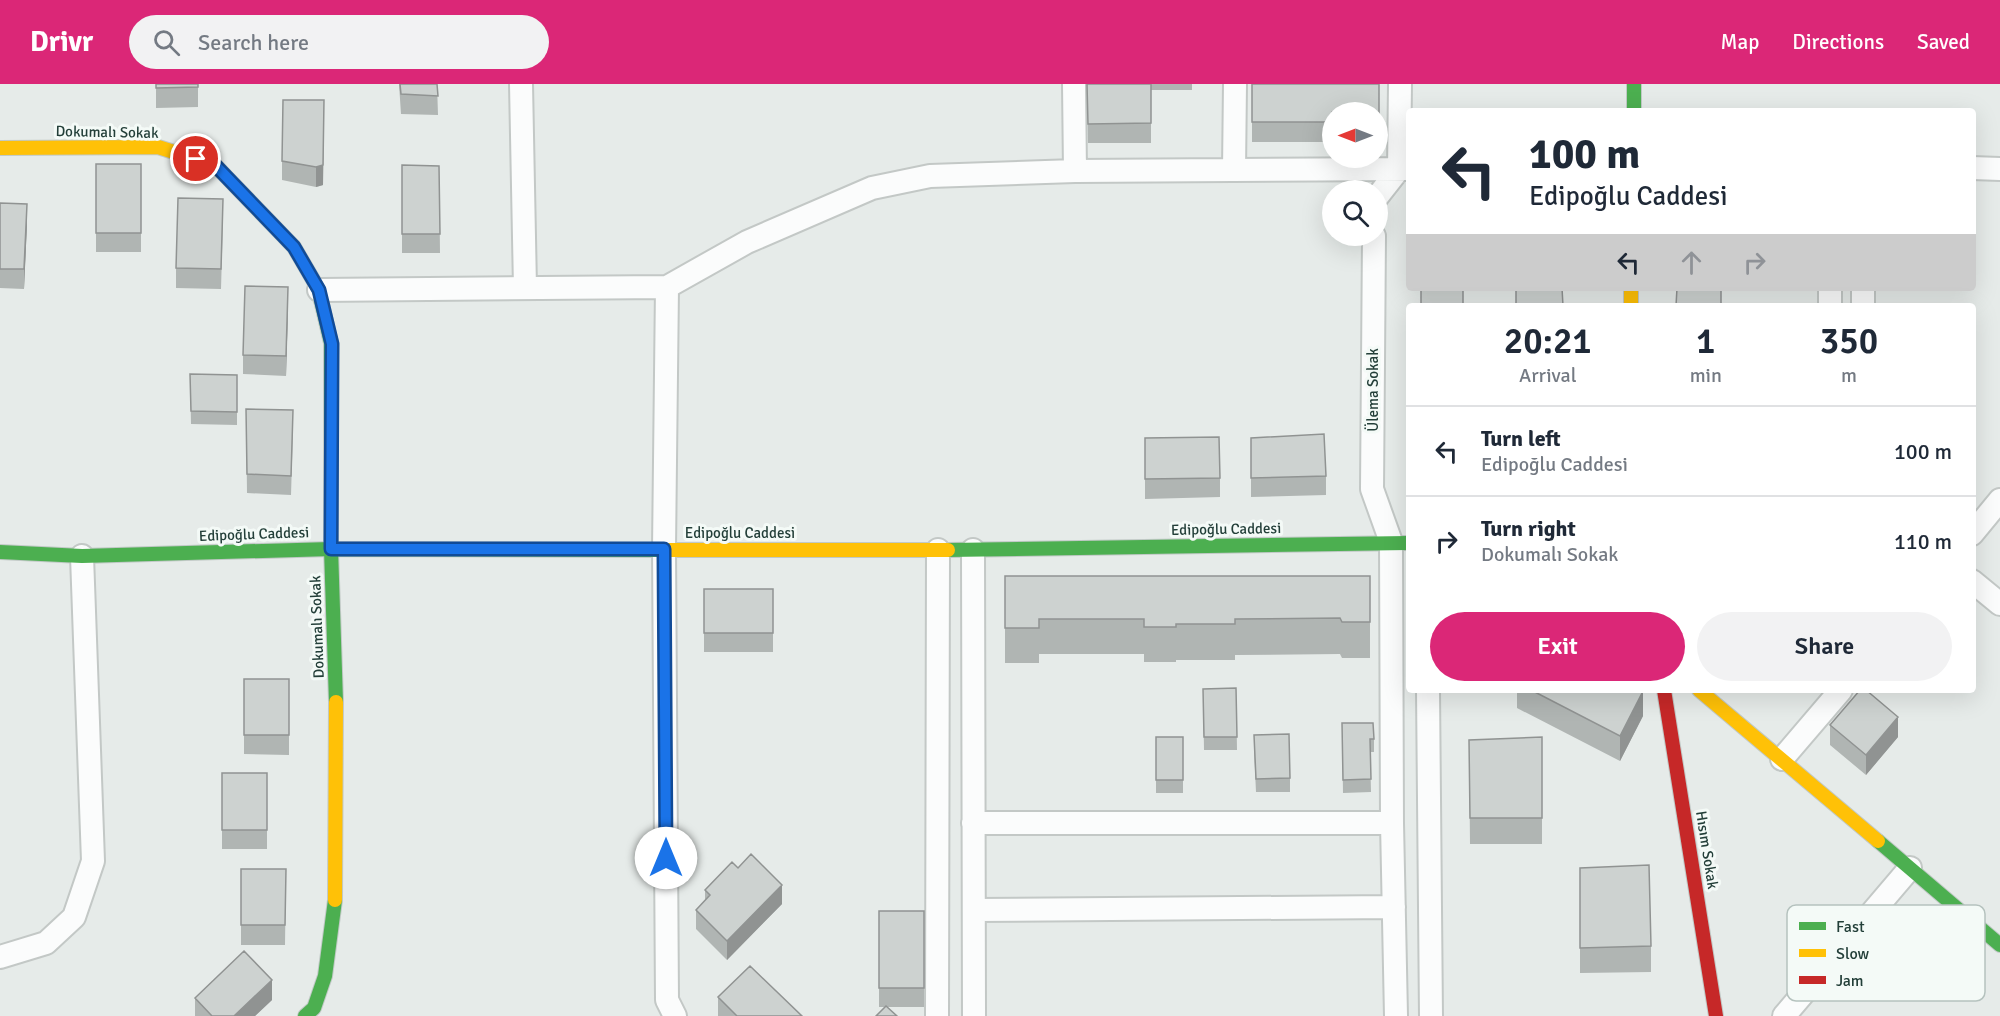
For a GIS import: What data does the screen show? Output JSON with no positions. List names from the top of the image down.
{
  "streets": {
    "street": [
      "Dokumalı Sokak",
      "Ülema Sokak",
      "Edipoğlu Caddesi",
      "Hısım Sokak"
    ]
  },
  "crossings": [
    ["Dokumalı Sokak", "Edipoğlu Caddesi"],
    ["Ülema Sokak", "Edipoğlu Caddesi"]
  ],
  "legend": ["Fast", "Slow", "Jam"],
  "north": "left",
  "page": {
    "header": "Drivr",
    "search": "Search here",
    "nav": ["Map", "Directions", "Saved"],
    "turn": ["100 m", "Edipoğlu Caddesi"],
    "eta": [
      "20:21",
      "Arrival",
      "1",
      "min",
      "350",
      "m"
    ],
    "list": [
      {
        "name": "Turn left",
        "note": "Edipoğlu Caddesi",
        "value": "100 m"
      },
      {
        "name": "Turn right",
        "note": "Dokumalı Sokak",
        "value": "110 m"
      }
    ],
    "buttons": ["Exit", "Share"]
  }
}
